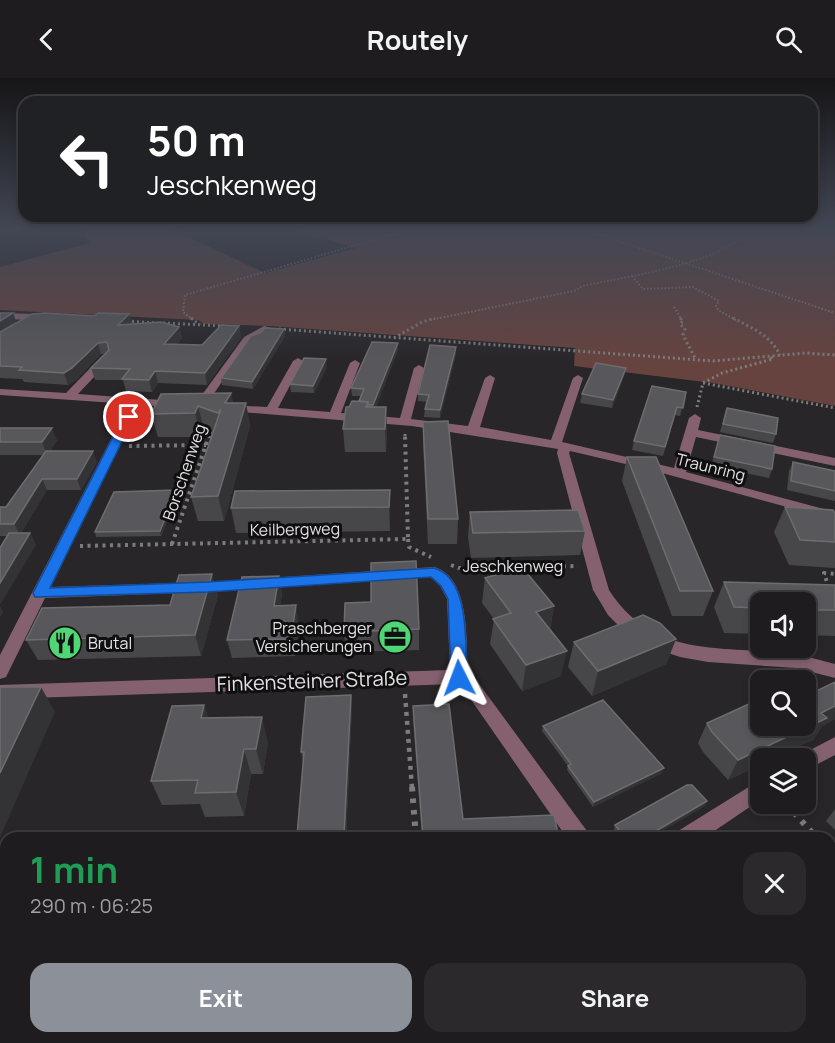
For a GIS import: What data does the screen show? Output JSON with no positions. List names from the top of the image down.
{
  "streets": {
    "street": ["Traunring", "Jeschkenweg", "Finkensteiner Straße"],
    "path": ["Borschenweg", "Keilbergweg"]
  },
  "crossings": [
    ["Traunring", "Borschenweg"],
    ["Borschenweg", "Keilbergweg"],
    ["Jeschkenweg", "Finkensteiner Straße"]
  ],
  "places": {
    "office": ["Praschberger Versicherungen"],
    "restaurant": ["Brutal"]
  },
  "page": {
    "header": "Routely",
    "turn": ["50 m", "Jeschkenweg"],
    "heading": ["1 min", "290 m · 06:25"],
    "buttons": ["Exit", "Share"]
  }
}
